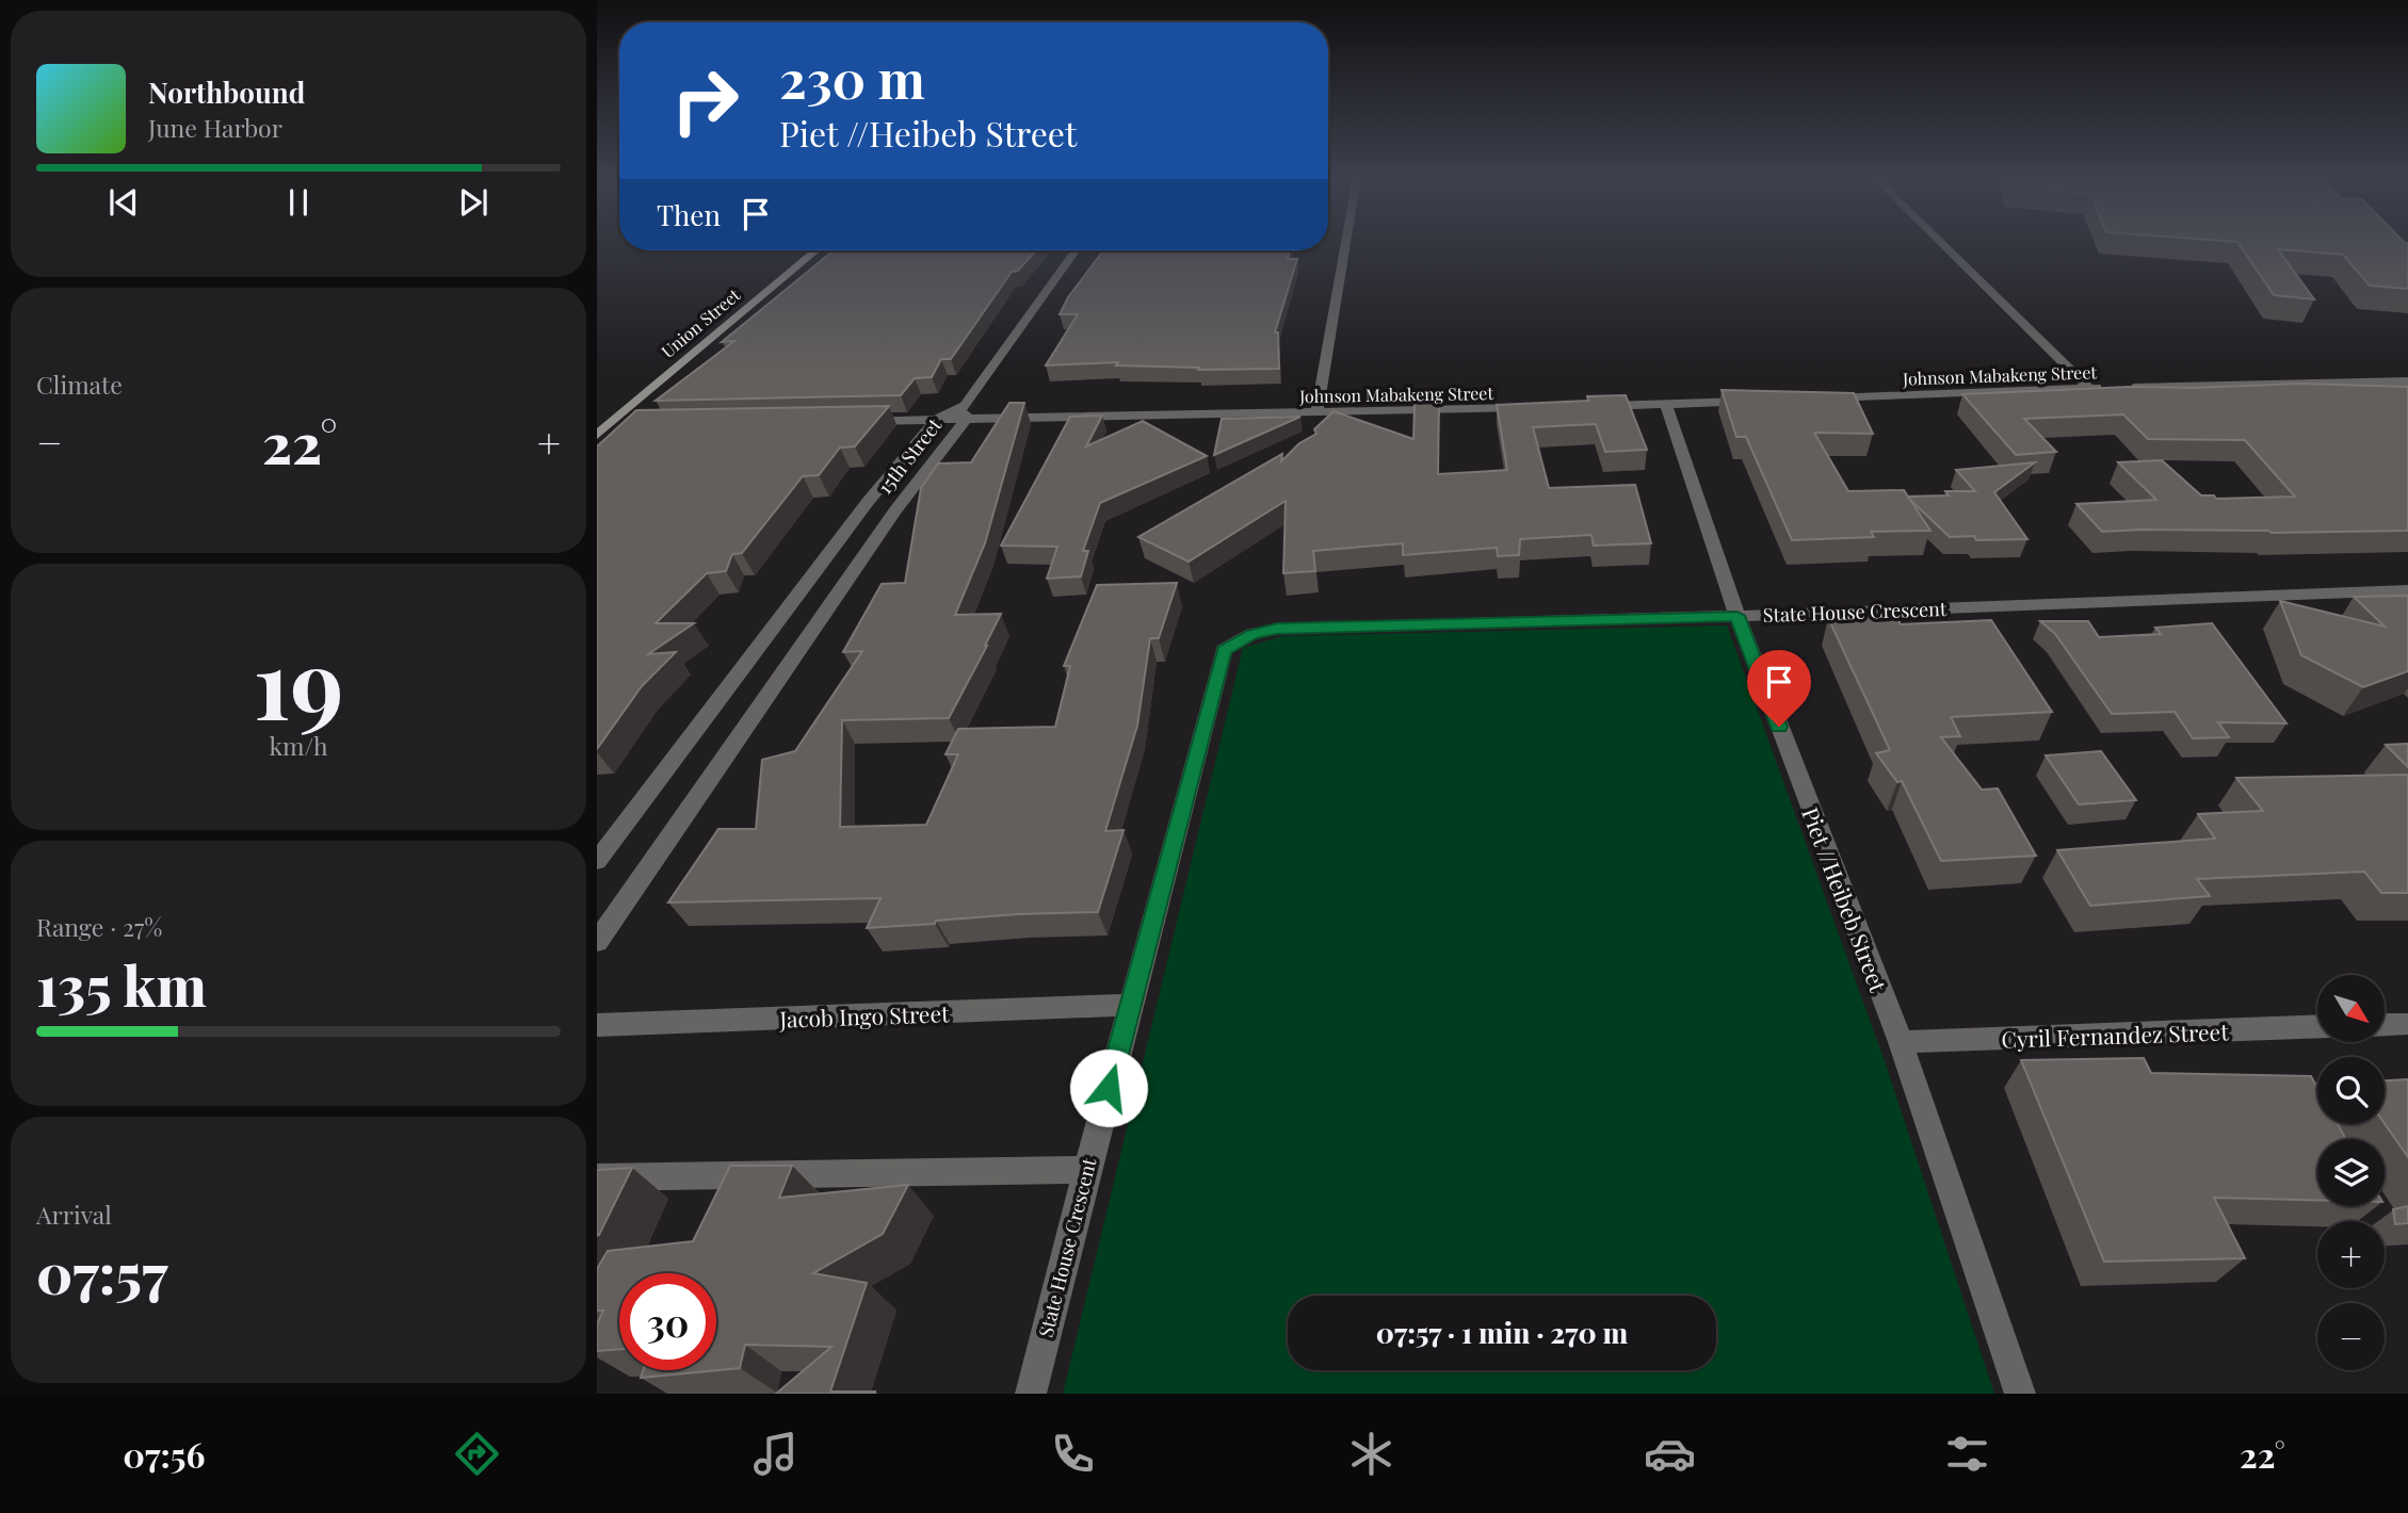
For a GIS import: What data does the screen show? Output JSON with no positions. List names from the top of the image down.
{
  "streets": {
    "main road": ["Union Street"],
    "street": [
      "Johnson Mabakeng Street",
      "15th Street",
      "State House Crescent",
      "Piet //Heibeb Street",
      "Jacob Ingo Street",
      "Cyril Fernandez Street"
    ]
  },
  "crossings": [
    ["Johnson Mabakeng Street", "15th Street"],
    ["State House Crescent", "Piet //Heibeb Street"],
    ["State House Crescent", "Jacob Ingo Street"],
    ["Piet //Heibeb Street", "Cyril Fernandez Street"]
  ],
  "north": "bottom right",
  "page": {
    "turn": ["230 m", "Piet //Heibeb Street"],
    "song": ["Northbound", "June Harbor"],
    "then": "Then",
    "tile": [
      "Climate",
      ["19", "km/h"],
      ["Range · 27%", "135 km"],
      ["Arrival", "07:57"]
    ],
    "heat": ["−", "22°", "+"],
    "map_buttons": ["+", "−"],
    "limit": "30",
    "trip": "07:57 · 1 min · 270 m",
    "tabs": ["07:56", "22°"]
  }
}
